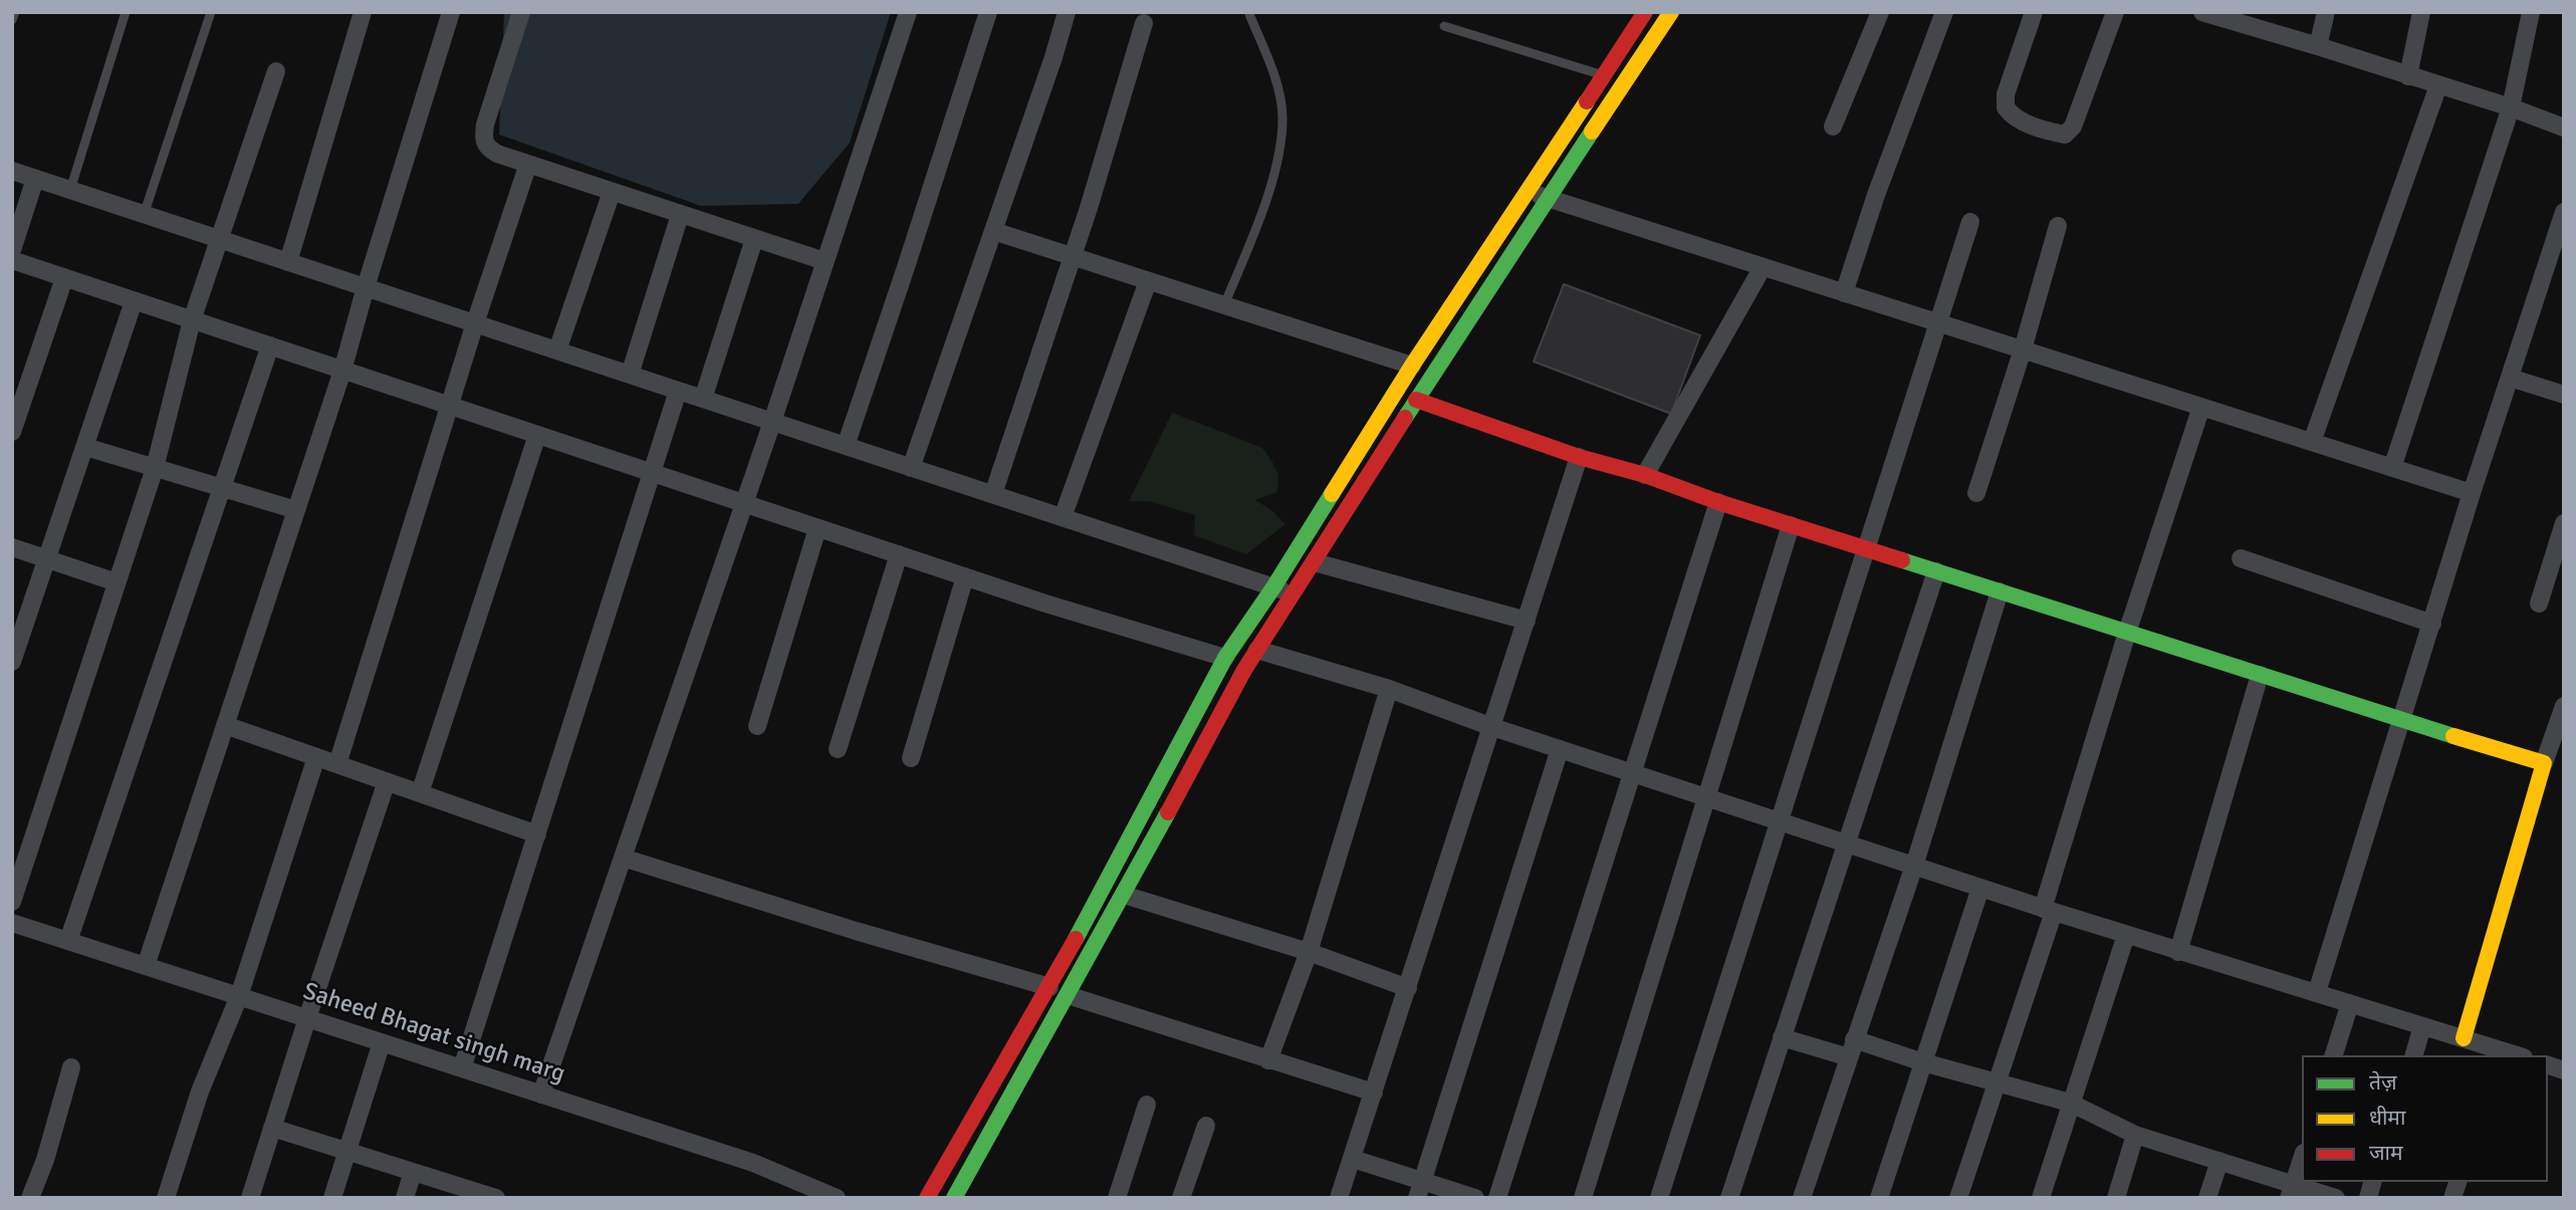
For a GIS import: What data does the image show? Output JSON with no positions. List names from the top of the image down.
{
  "streets": {
    "street": ["Saheed Bhagat singh marg"]
  },
  "legend": ["तेज़", "धीमा", "जाम"]
}
